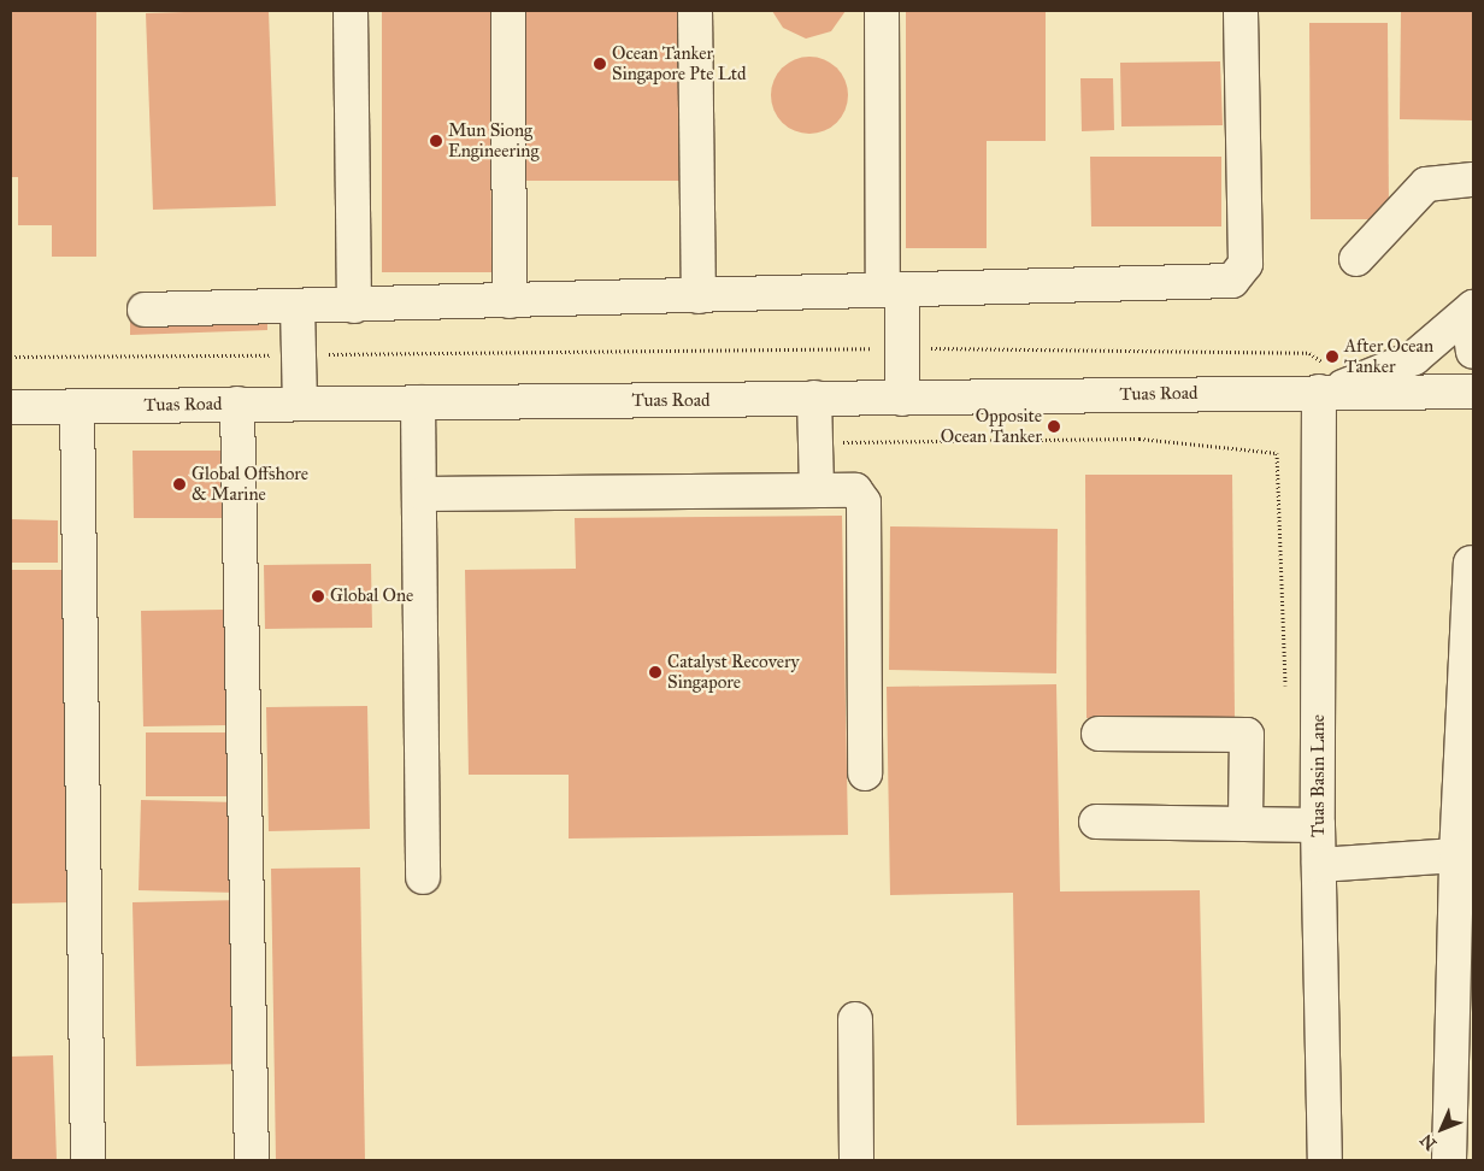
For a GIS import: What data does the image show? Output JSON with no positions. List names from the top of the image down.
{
  "streets": {
    "street": ["Tuas Road", "Tuas Basin Lane"]
  },
  "crossings": [
    ["Tuas Road", "Tuas Basin Lane"]
  ],
  "places": [
    "Ocean Tanker Singapore Pte Ltd",
    "Mun Siong Engineering",
    "After Ocean Tanker",
    "Opposite Ocean Tanker",
    "Global Offshore & Marine",
    "Global One",
    "Catalyst Recovery Singapore"
  ],
  "north": "bottom left"
}
